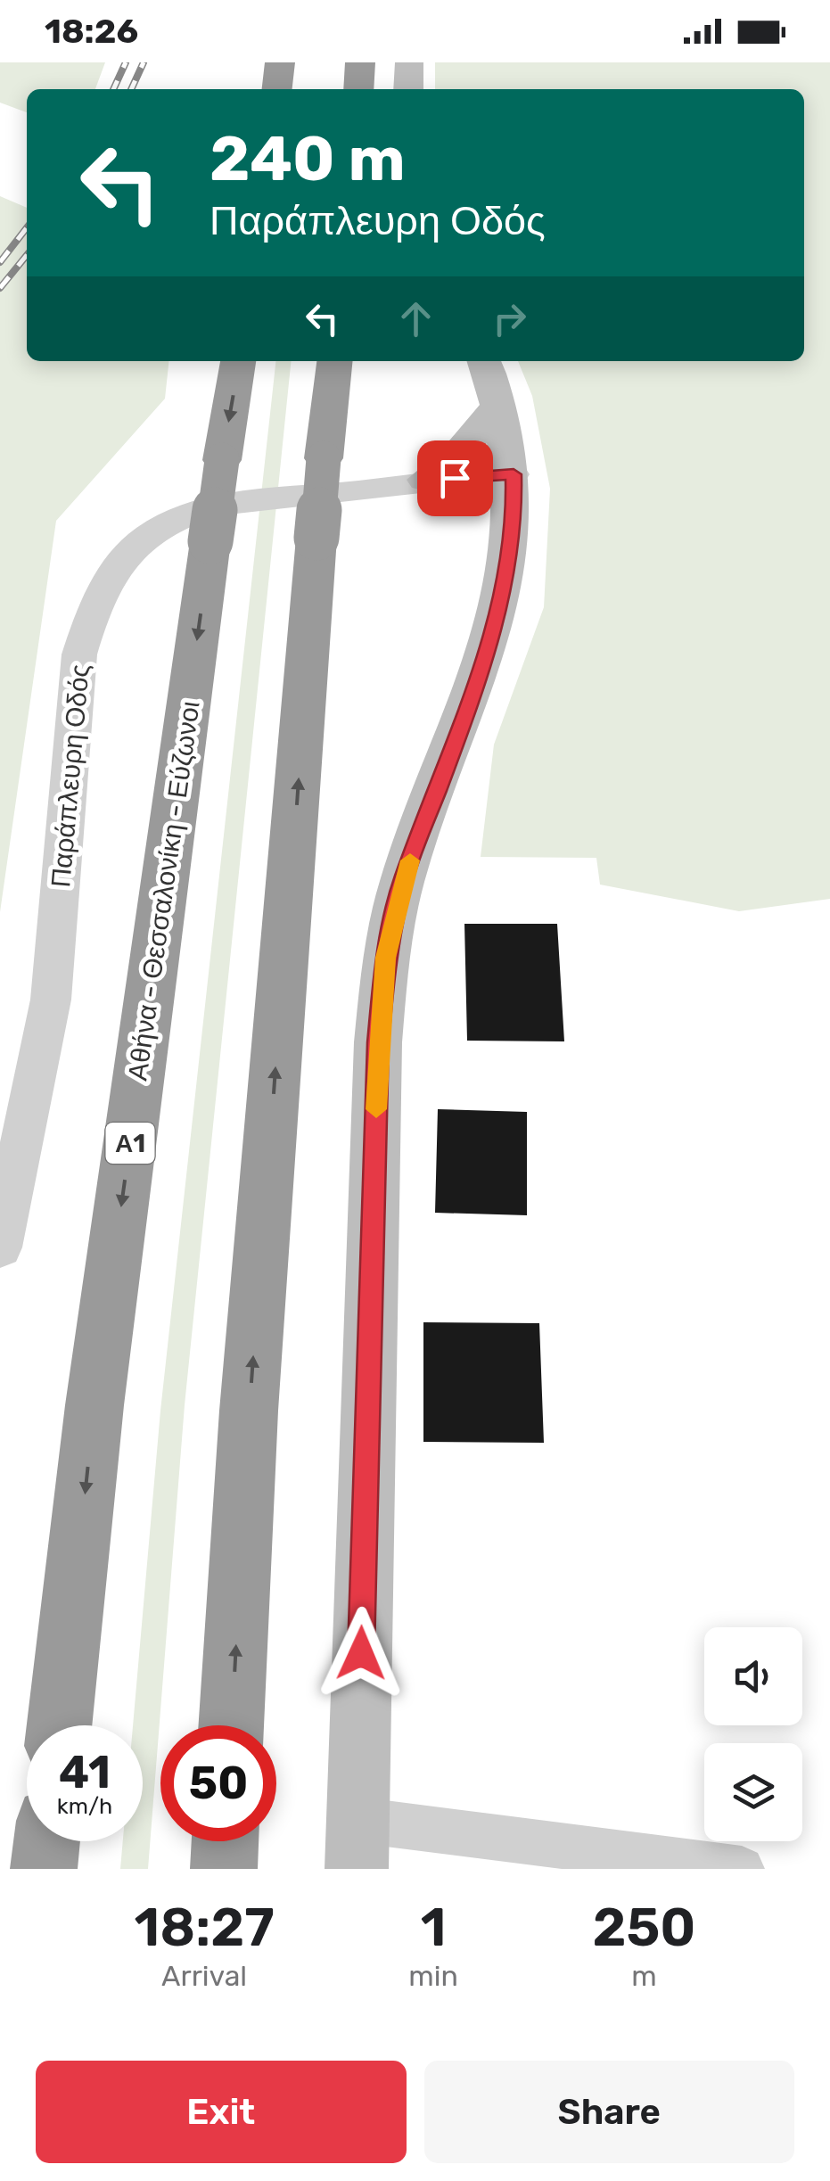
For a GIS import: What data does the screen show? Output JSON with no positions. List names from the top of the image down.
{
  "streets": {
    "highway": ["Αθήνα - Θεσσαλονίκη - Εύζωνοι", "Α1"],
    "street": ["Παράπλευρη Οδός"]
  },
  "page": {
    "status": "18:26",
    "turn": ["240 m", "Παράπλευρη Οδός"],
    "speed": "41 km/h",
    "limit": "50",
    "eta": [
      "18:27",
      "Arrival",
      "1",
      "min",
      "250",
      "m"
    ],
    "buttons": ["Exit", "Share"]
  }
}
